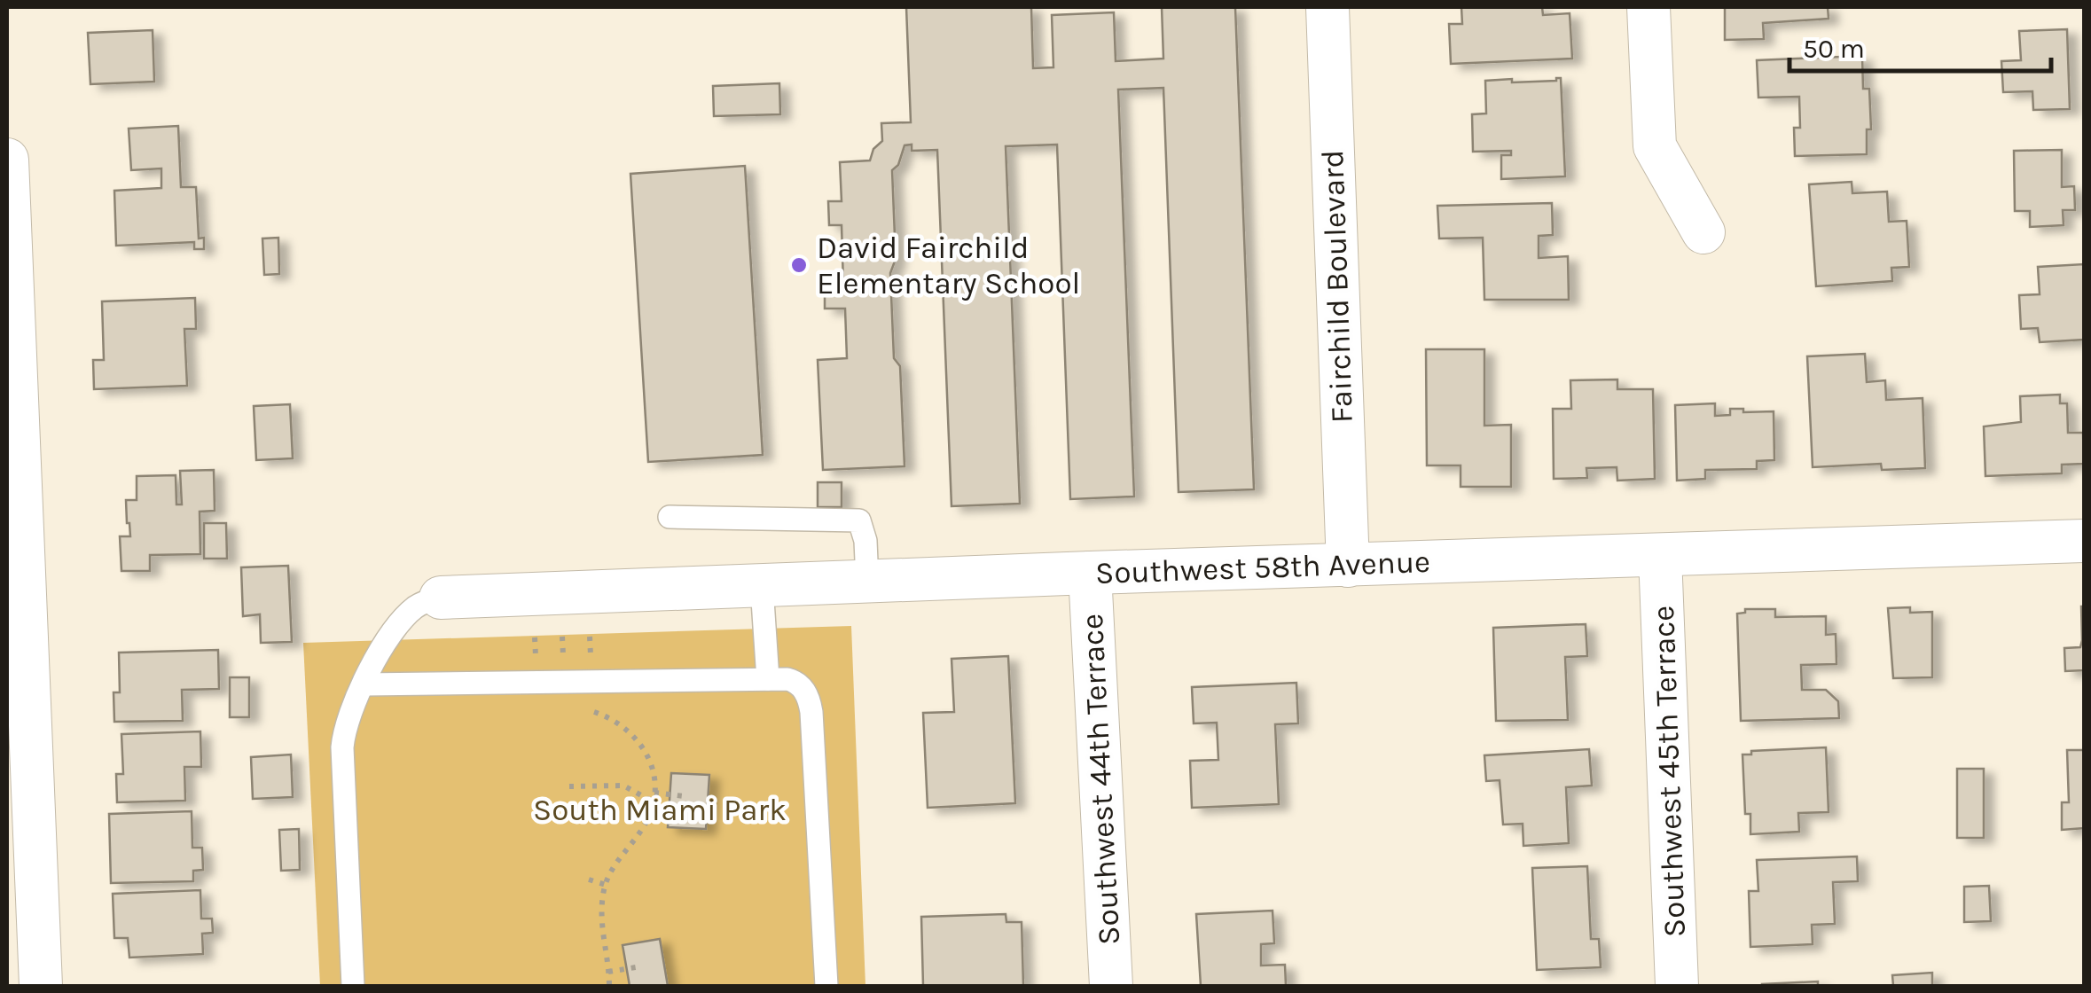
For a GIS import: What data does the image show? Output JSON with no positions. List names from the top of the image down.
{
  "streets": {
    "street": [
      "Fairchild Boulevard",
      "Southwest 58th Avenue",
      "Southwest 45th Terrace",
      "Southwest 44th Terrace"
    ]
  },
  "crossings": [
    ["Fairchild Boulevard", "Southwest 58th Avenue"],
    ["Southwest 58th Avenue", "Southwest 45th Terrace"],
    ["Southwest 58th Avenue", "Southwest 44th Terrace"]
  ],
  "parks": ["South Miami Park"],
  "places": ["David Fairchild Elementary School"],
  "scale_bar": "50 m"
}
